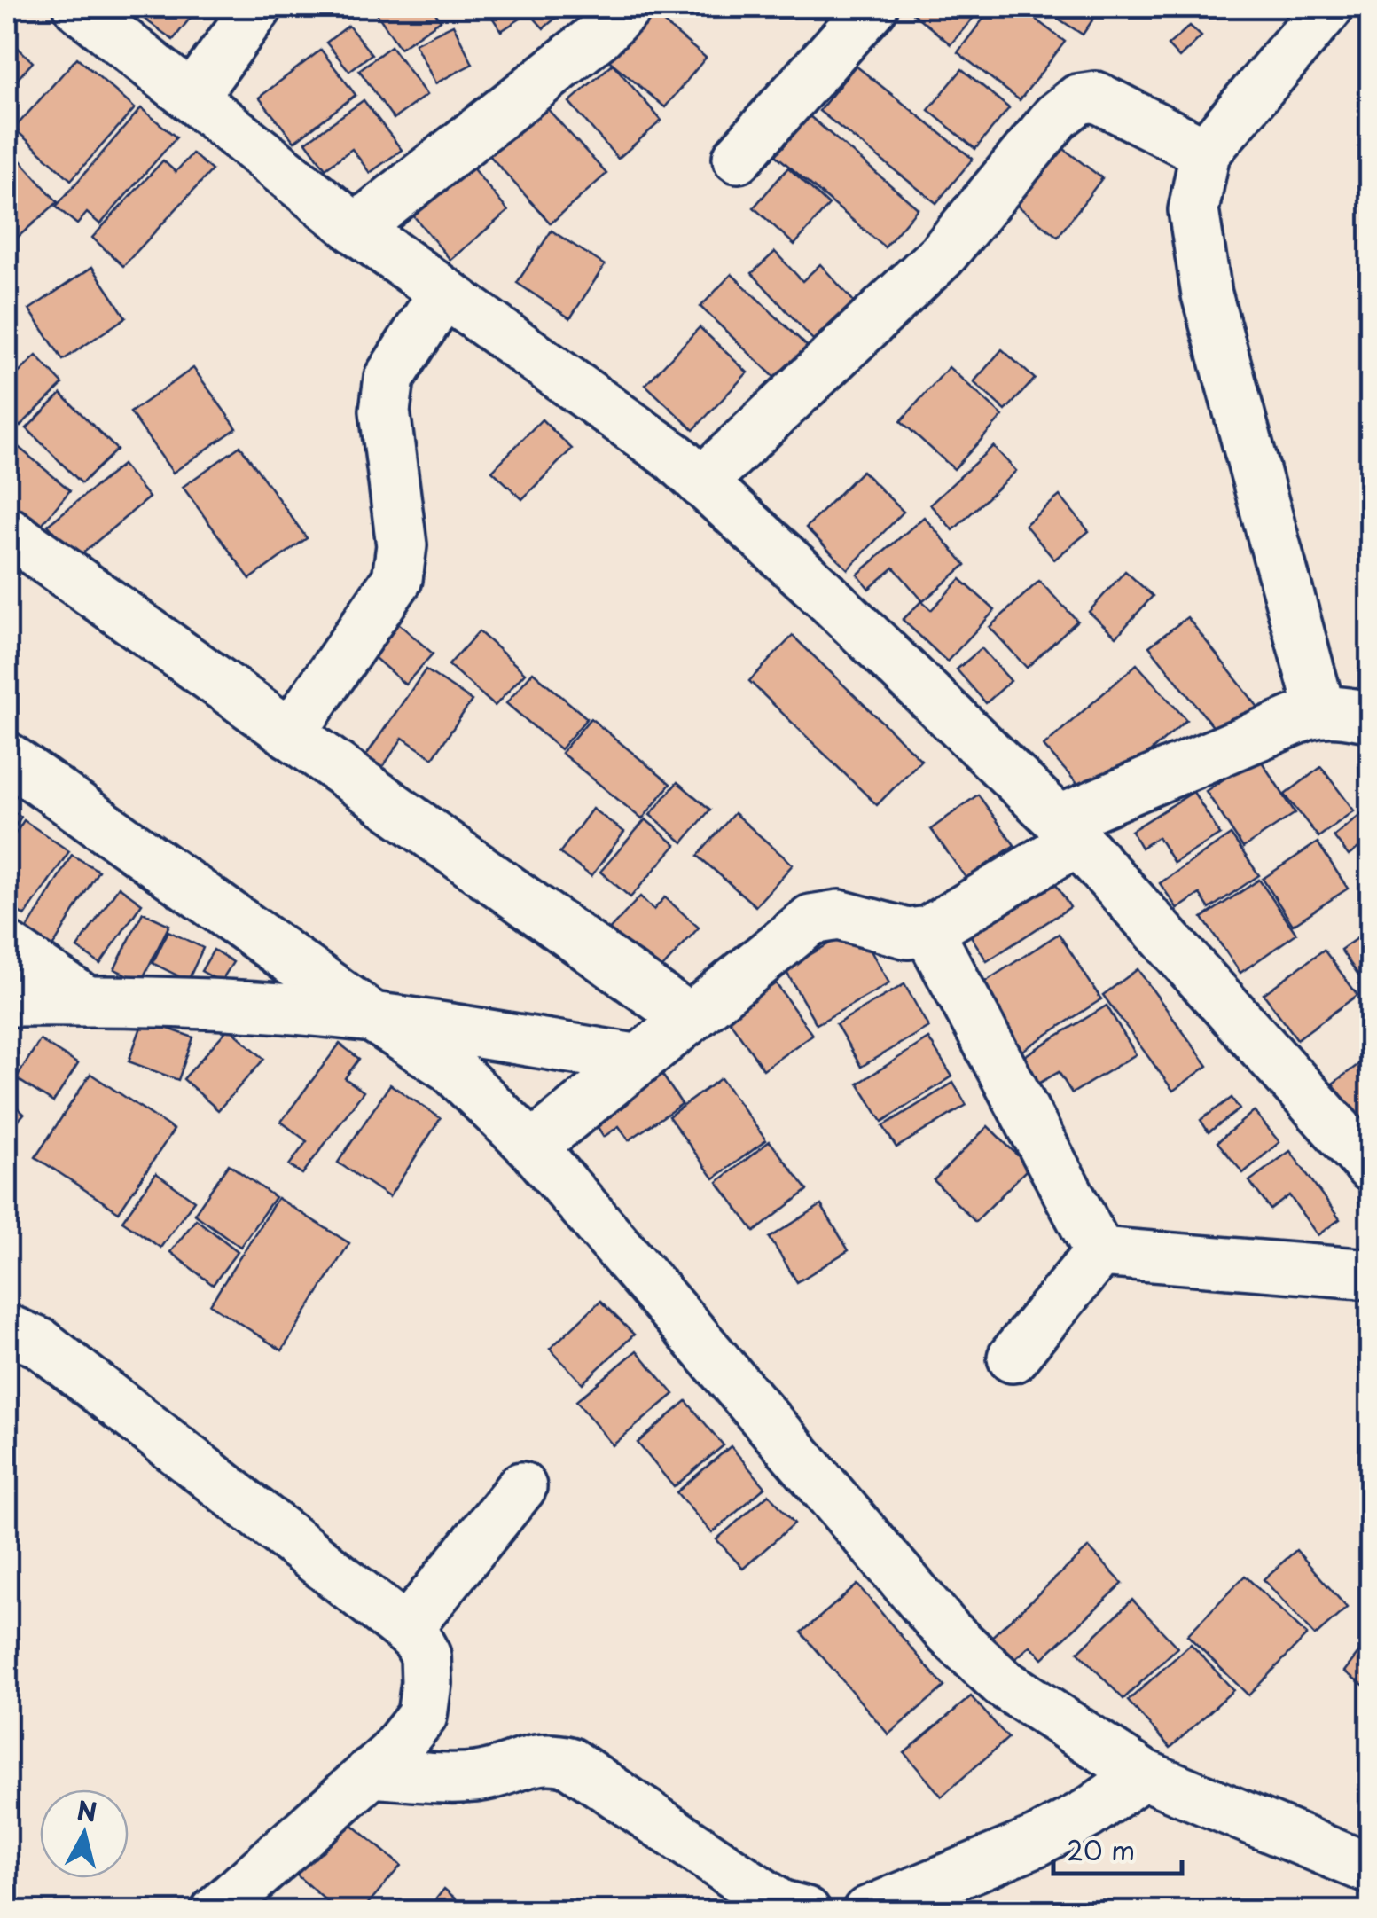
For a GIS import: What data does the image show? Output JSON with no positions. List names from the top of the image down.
{
  "scale_bar": "20 m",
  "north": "top"
}
